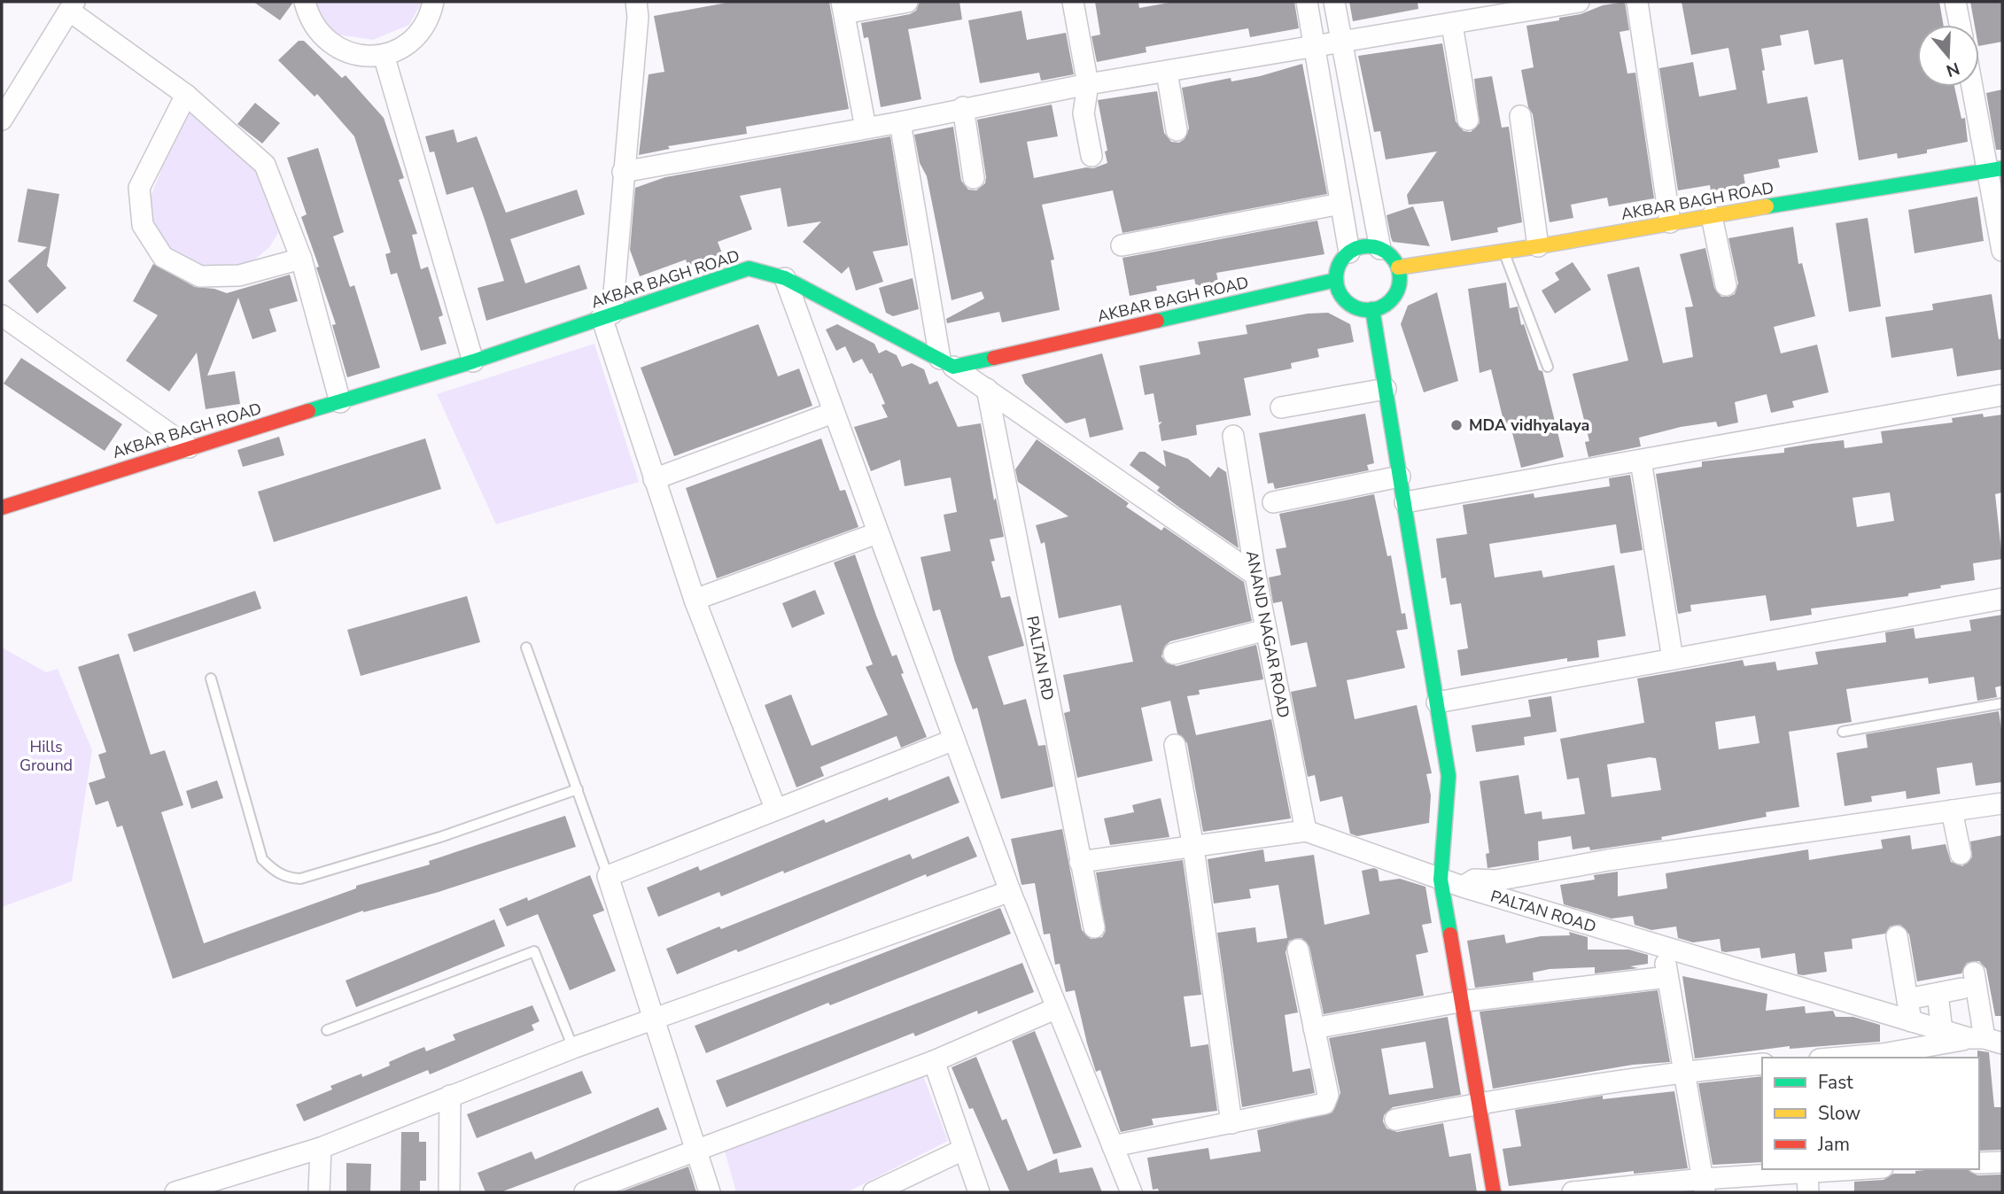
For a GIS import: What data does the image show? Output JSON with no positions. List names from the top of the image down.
{
  "streets": {
    "street": [
      "AKBAR BAGH ROAD",
      "ANAND NAGAR ROAD",
      "PALTAN RD",
      "PALTAN ROAD"
    ]
  },
  "crossings": [
    ["ANAND NAGAR ROAD", "PALTAN ROAD"],
    ["PALTAN RD", "PALTAN ROAD"]
  ],
  "parks": ["Hills Ground"],
  "places": ["MDA vidhyalaya"],
  "legend": ["Fast", "Slow", "Jam"],
  "north": "bottom"
}
